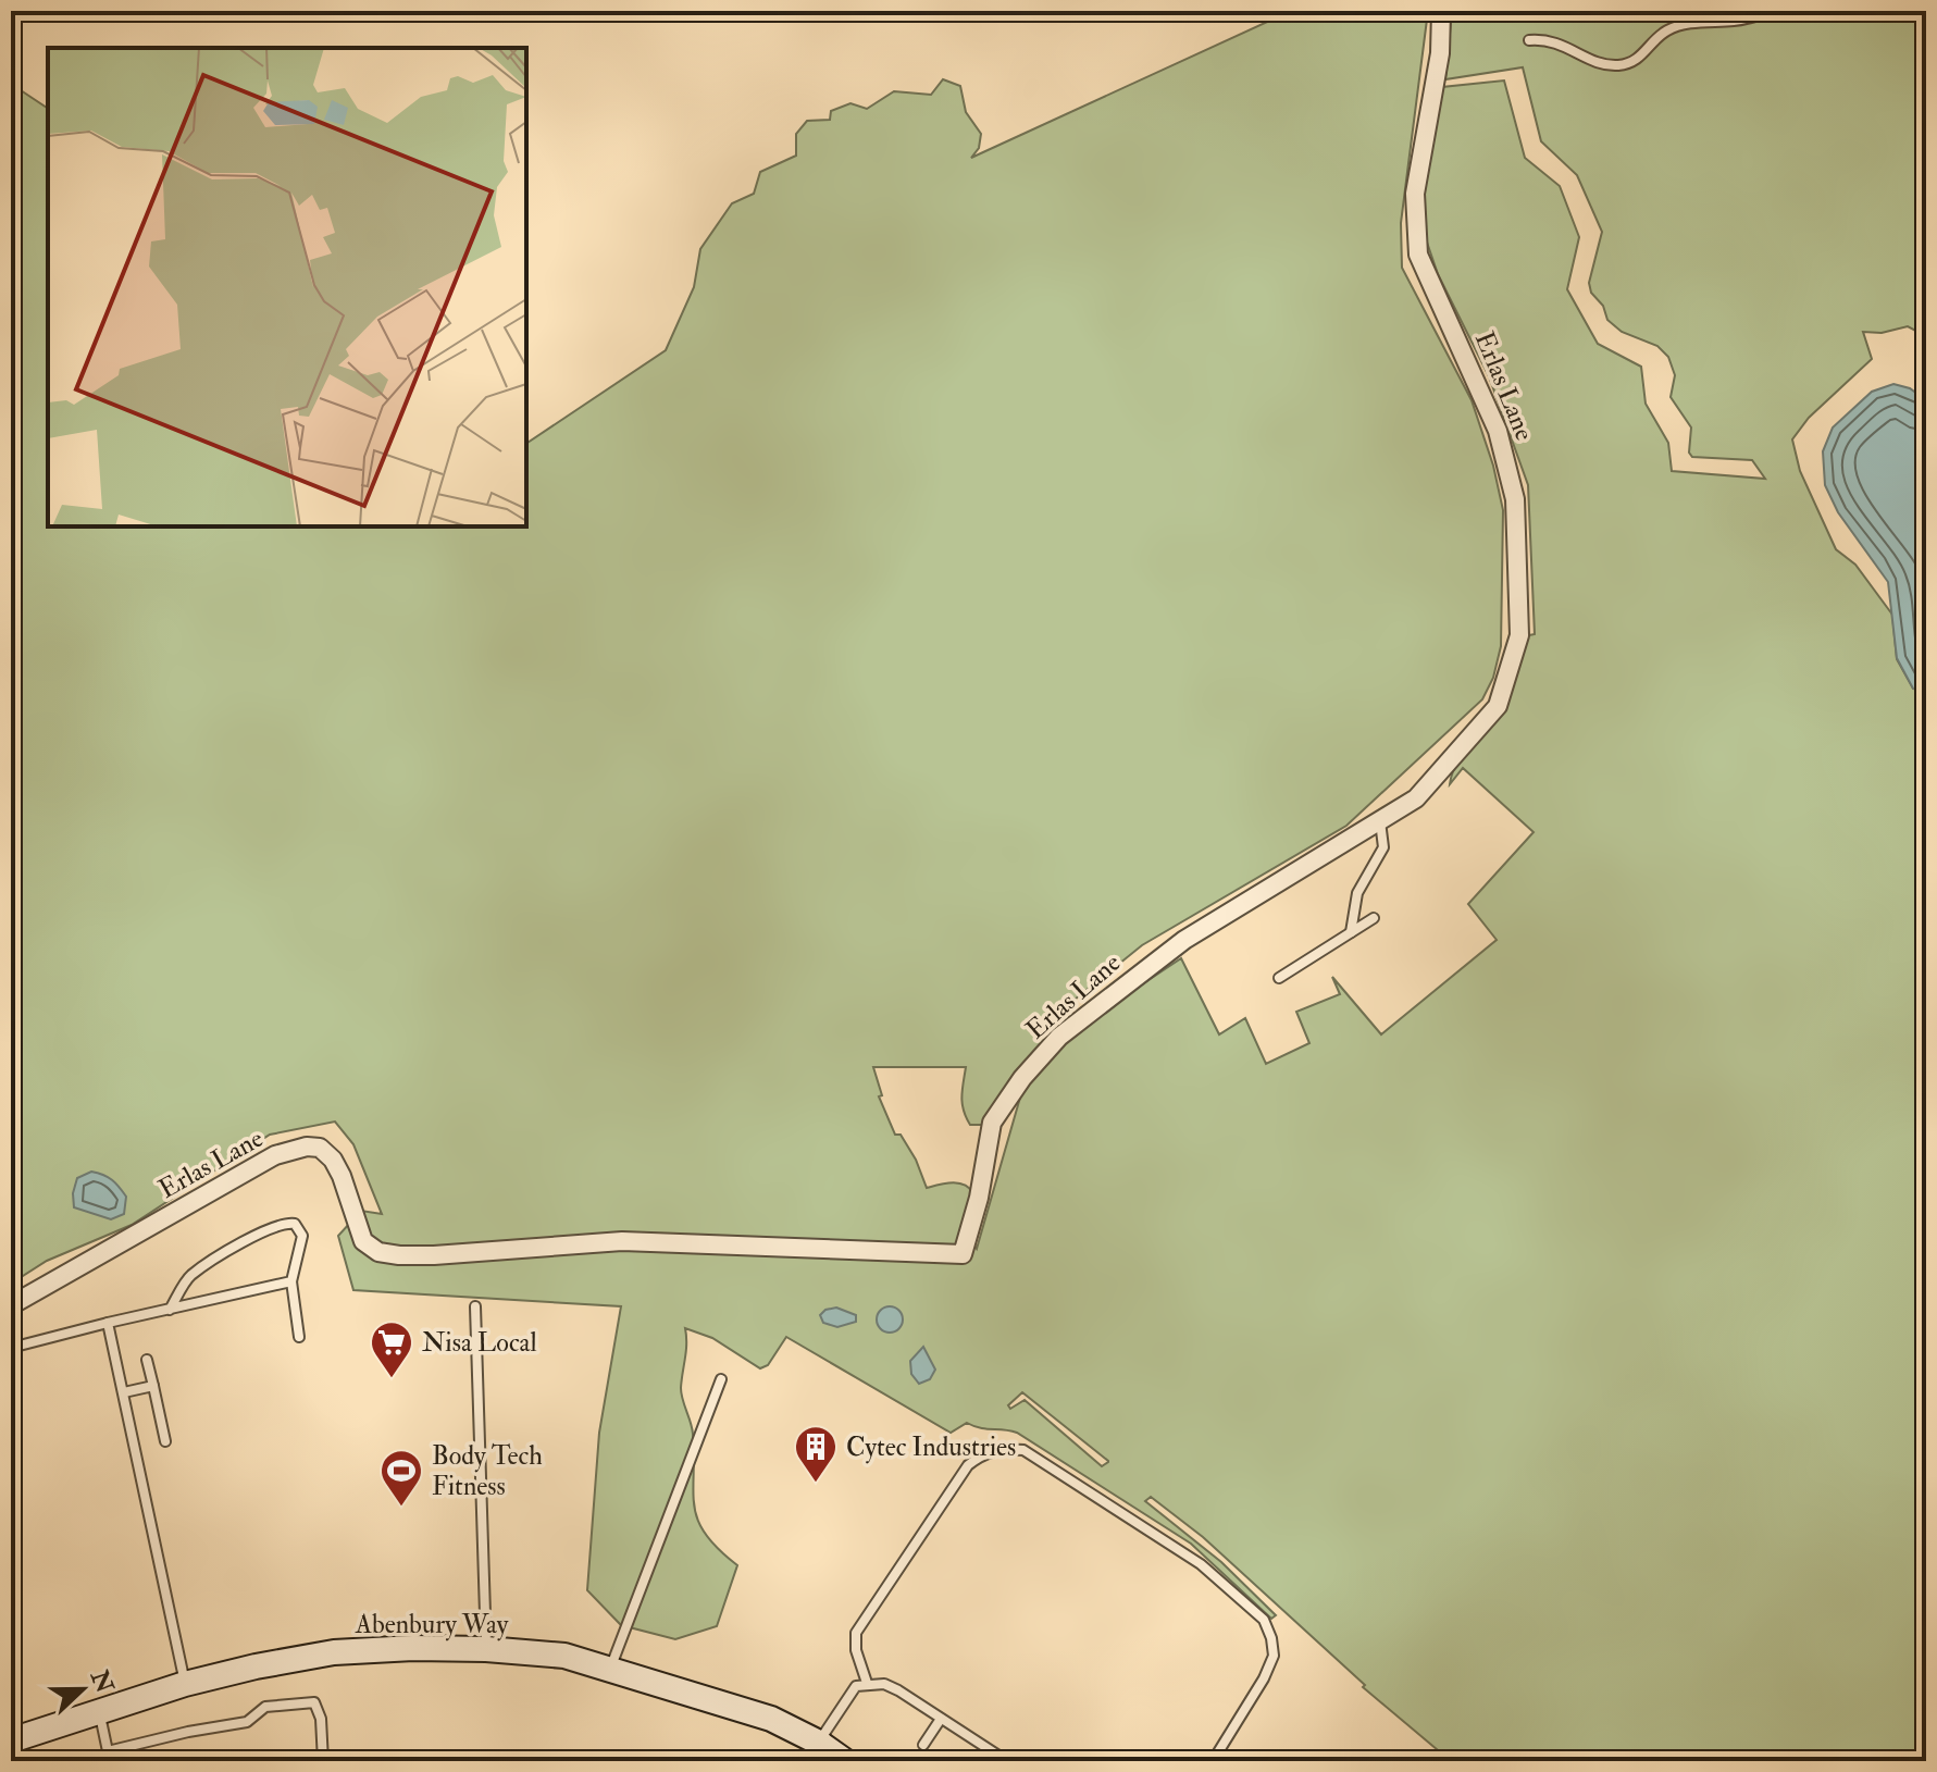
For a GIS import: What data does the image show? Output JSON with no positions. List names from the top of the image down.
{
  "streets": {
    "street": ["Erlas Lane", "Abenbury Way"]
  },
  "places": {
    "supermarket": ["Nisa Local"],
    "building": ["Cytec Industries"],
    "sports": ["Body Tech Fitness"]
  },
  "north": "right"
}
